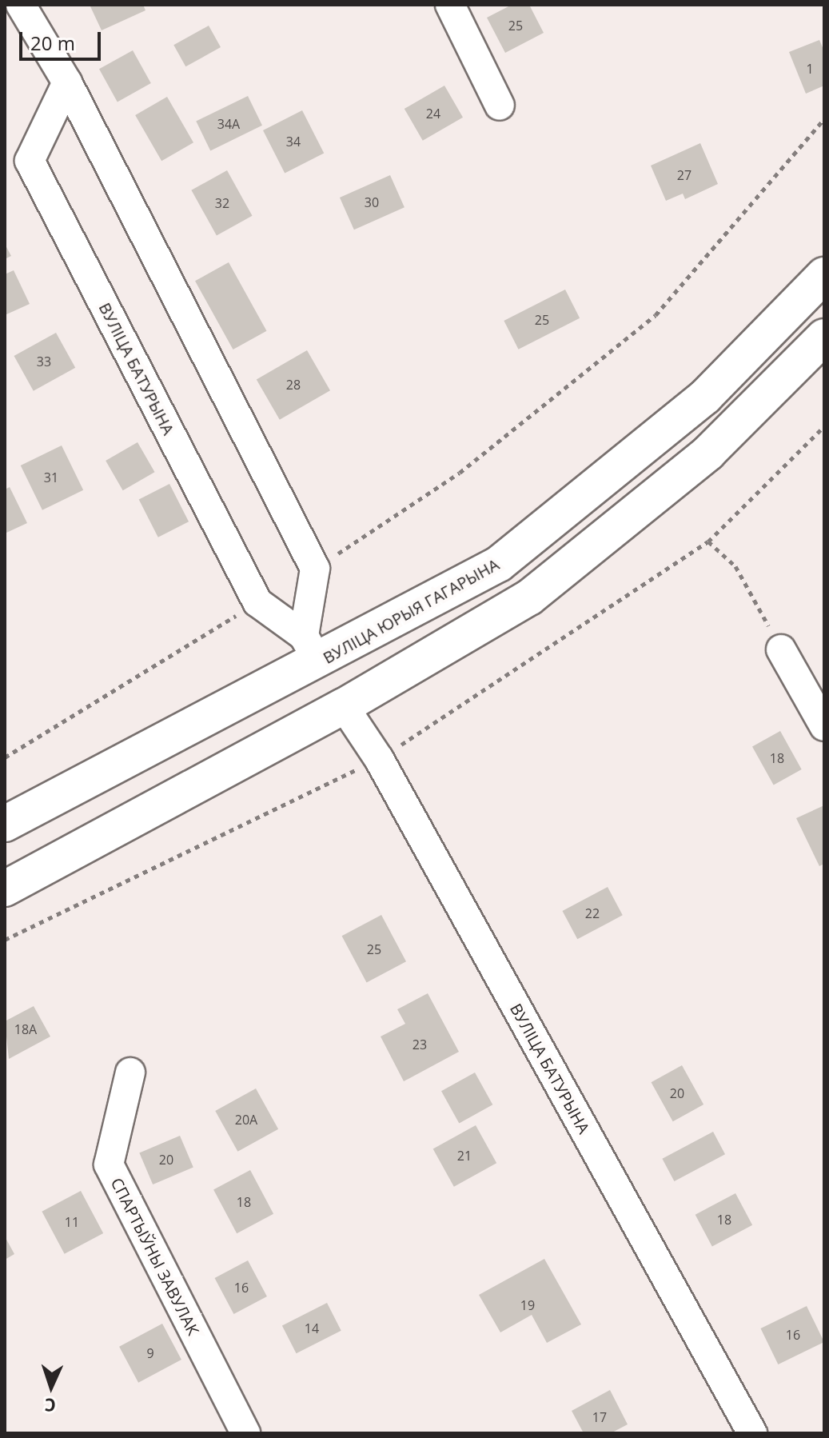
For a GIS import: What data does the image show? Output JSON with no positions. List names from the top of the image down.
{
  "streets": {
    "main road": ["ВУЛІЦА ЮРЫЯ ГАГАРЫНА"],
    "street": ["ВУЛІЦА БАТУРЫНА", "СПАРТЫЎНЫ ЗАВУЛАК"]
  },
  "crossings": [
    ["ВУЛІЦА БАТУРЫНА", "ВУЛІЦА ЮРЫЯ ГАГАРЫНА"]
  ],
  "house_numbers": [
    "25",
    "1",
    "24",
    "34А",
    "34",
    "27",
    "30",
    "32",
    "25",
    "33",
    "28",
    "31",
    "18",
    "22",
    "25",
    "18А",
    "23",
    "20",
    "20А",
    "21",
    "20",
    "18",
    "18",
    "11",
    "16",
    "19",
    "14",
    "16",
    "9",
    "17"
  ],
  "scale_bar": "20 m",
  "north": "bottom"
}
